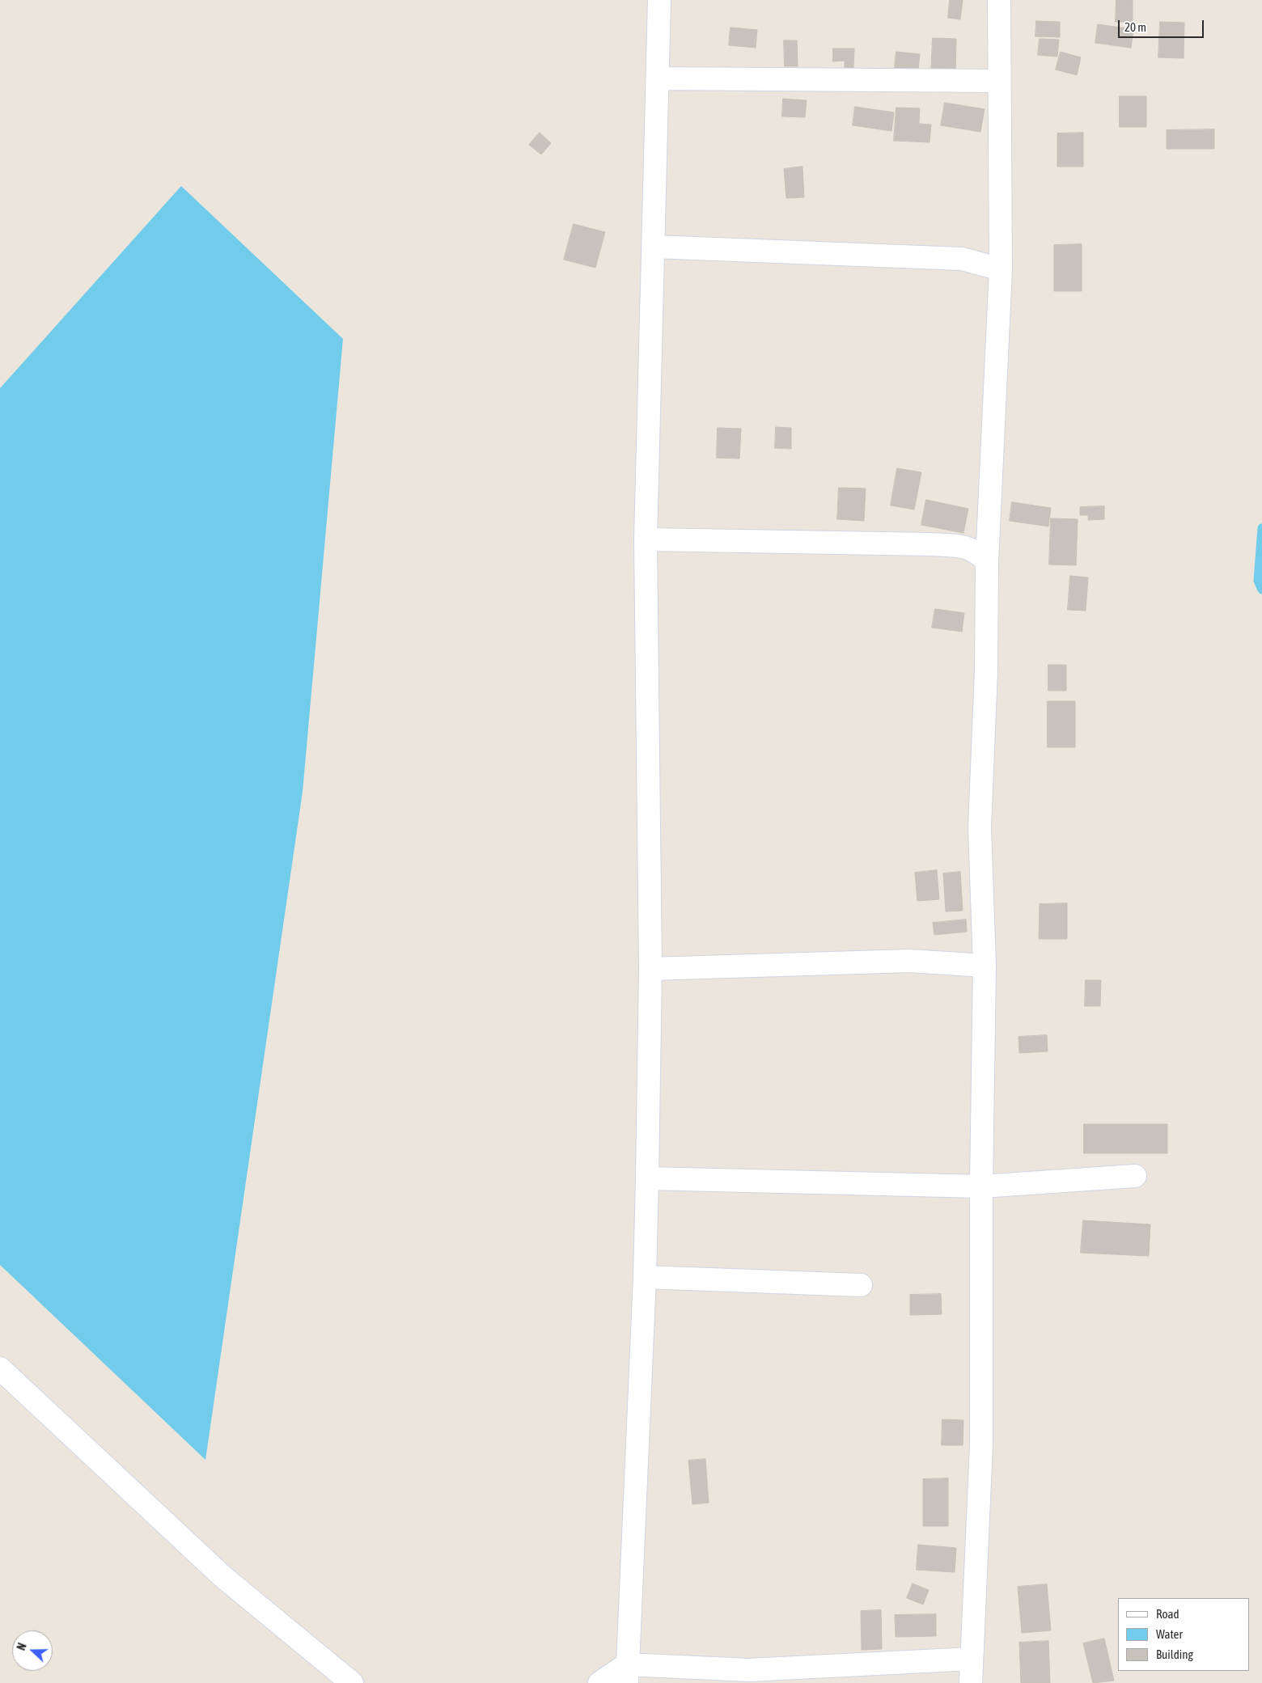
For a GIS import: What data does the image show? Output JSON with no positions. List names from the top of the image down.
{
  "legend": ["Road", "Water", "Building"],
  "scale_bar": "20 m",
  "north": "left"
}
